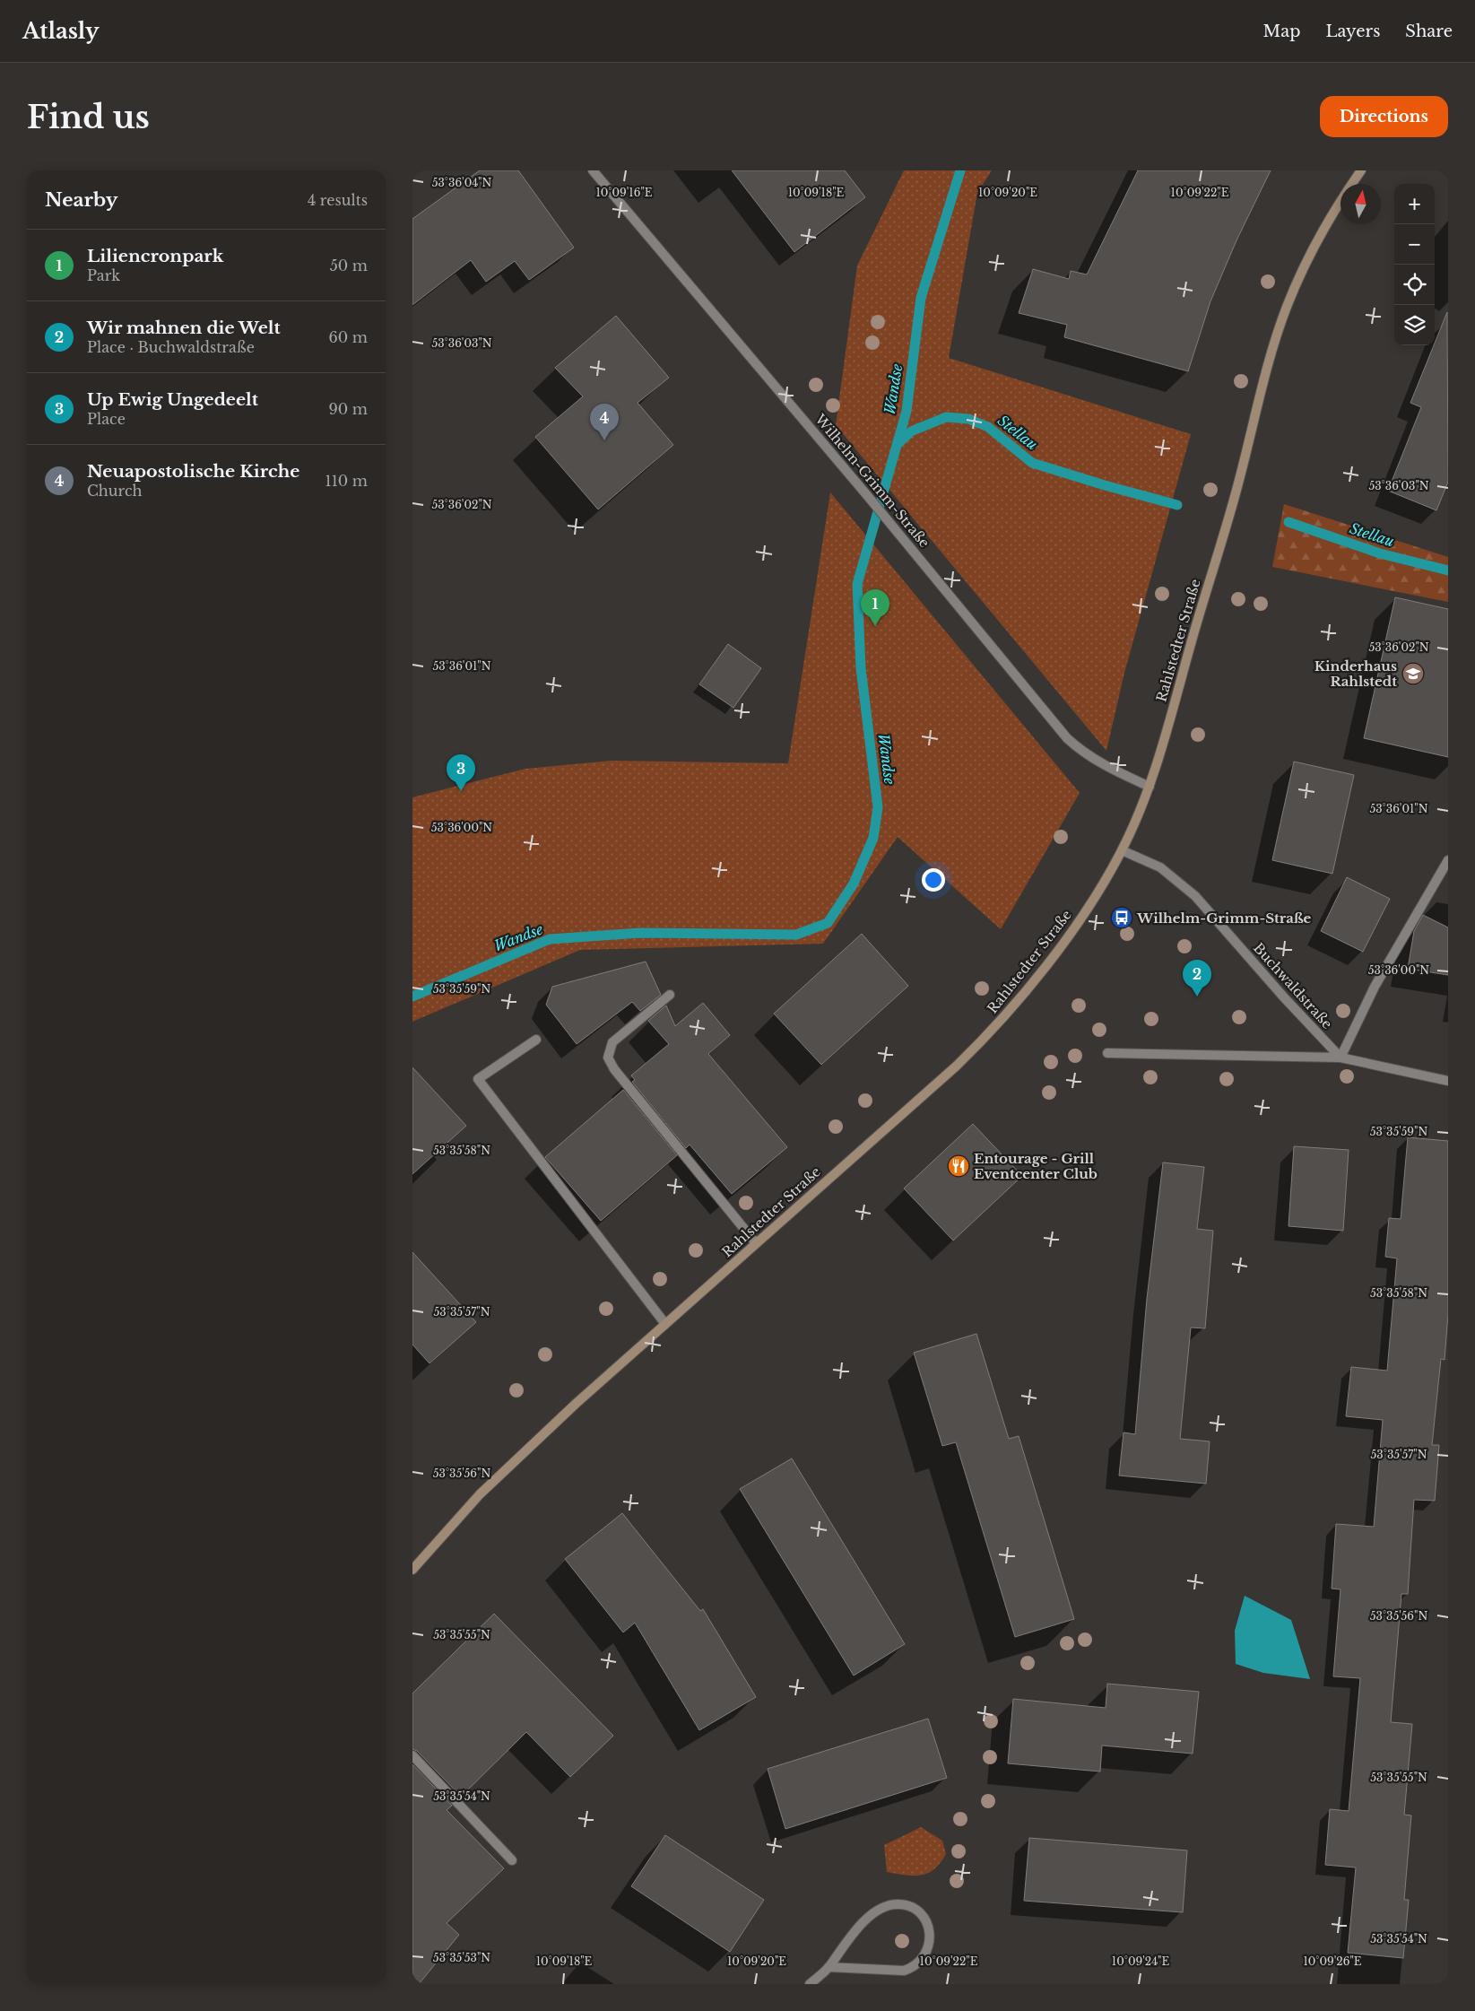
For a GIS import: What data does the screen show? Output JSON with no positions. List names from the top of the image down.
{
  "streets": {
    "main road": ["Rahlstedter Straße"],
    "street": ["Wilhelm-Grimm-Straße", "Buchwaldstraße"]
  },
  "crossings": [
    ["Wilhelm-Grimm-Straße", "Rahlstedter Straße"],
    ["Rahlstedter Straße", "Buchwaldstraße"]
  ],
  "water": ["Wandse", "Stellau"],
  "places": {
    "school or university": ["Kinderhaus Rahlstedt"],
    "bus stop": ["Wilhelm-Grimm-Straße"],
    "restaurant": ["Entourage - Grill Eventcenter Club"]
  },
  "north": "top",
  "page": {
    "header": "Atlasly",
    "nav": ["Map", "Layers", "Share"],
    "buttons": "Directions",
    "title": "Find us",
    "heading": ["Nearby", "4 results"],
    "map_buttons": ["+", "−"],
    "list": [
      {
        "mark": "1",
        "name": "Liliencronpark",
        "note": "Park",
        "value": "50 m"
      },
      {
        "mark": "2",
        "name": "Wir mahnen die Welt",
        "note": "Place · Buchwaldstraße",
        "value": "60 m"
      },
      {
        "mark": "3",
        "name": "Up Ewig Ungedeelt",
        "note": "Place",
        "value": "90 m"
      },
      {
        "mark": "4",
        "name": "Neuapostolische Kirche",
        "note": "Church",
        "value": "110 m"
      }
    ],
    "pins": [
      "4",
      "1",
      "3",
      "2"
    ]
  },
  "coordinates": [
    "53°36'04\"N",
    "10°09'16\"E",
    "10°09'18\"E",
    "10°09'20\"E",
    "10°09'22\"E",
    "53°36'03\"N",
    "53°36'02\"N",
    "53°36'01\"N",
    "53°36'00\"N",
    "53°35'59\"N",
    "53°35'58\"N",
    "53°35'57\"N",
    "53°35'56\"N",
    "53°35'55\"N",
    "53°35'54\"N",
    "53°35'53\"N",
    "10°09'24\"E",
    "10°09'26\"E"
  ]
}
